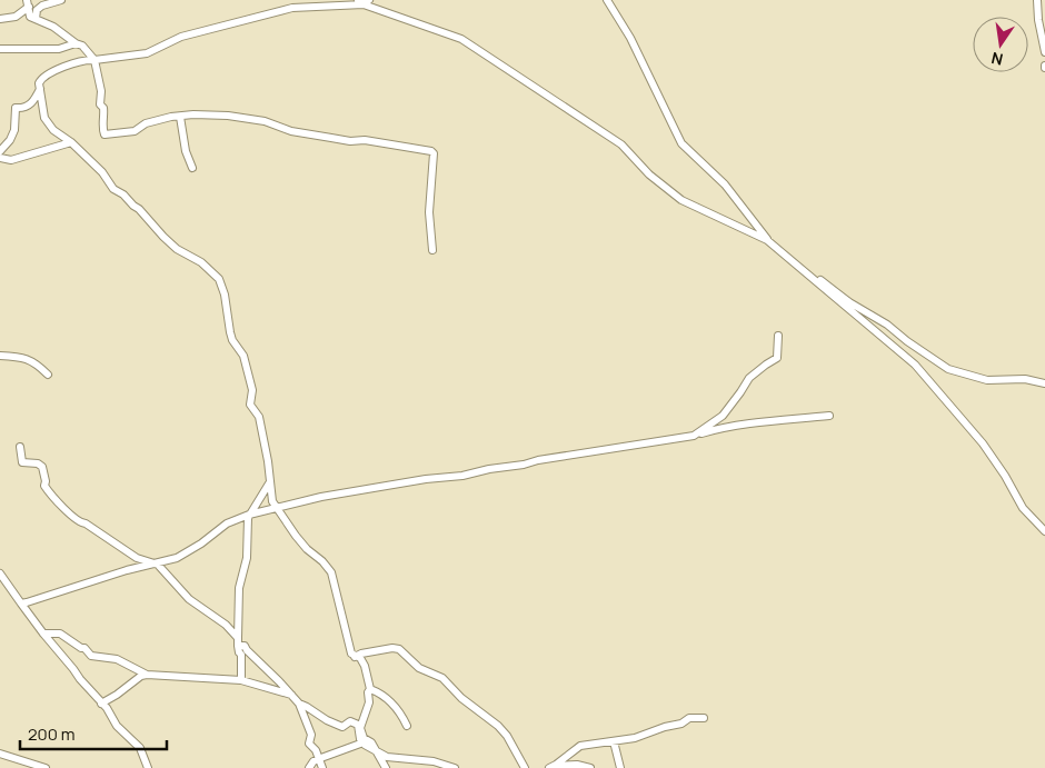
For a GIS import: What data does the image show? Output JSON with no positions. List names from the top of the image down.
{
  "scale_bar": "200 m",
  "north": "bottom"
}
